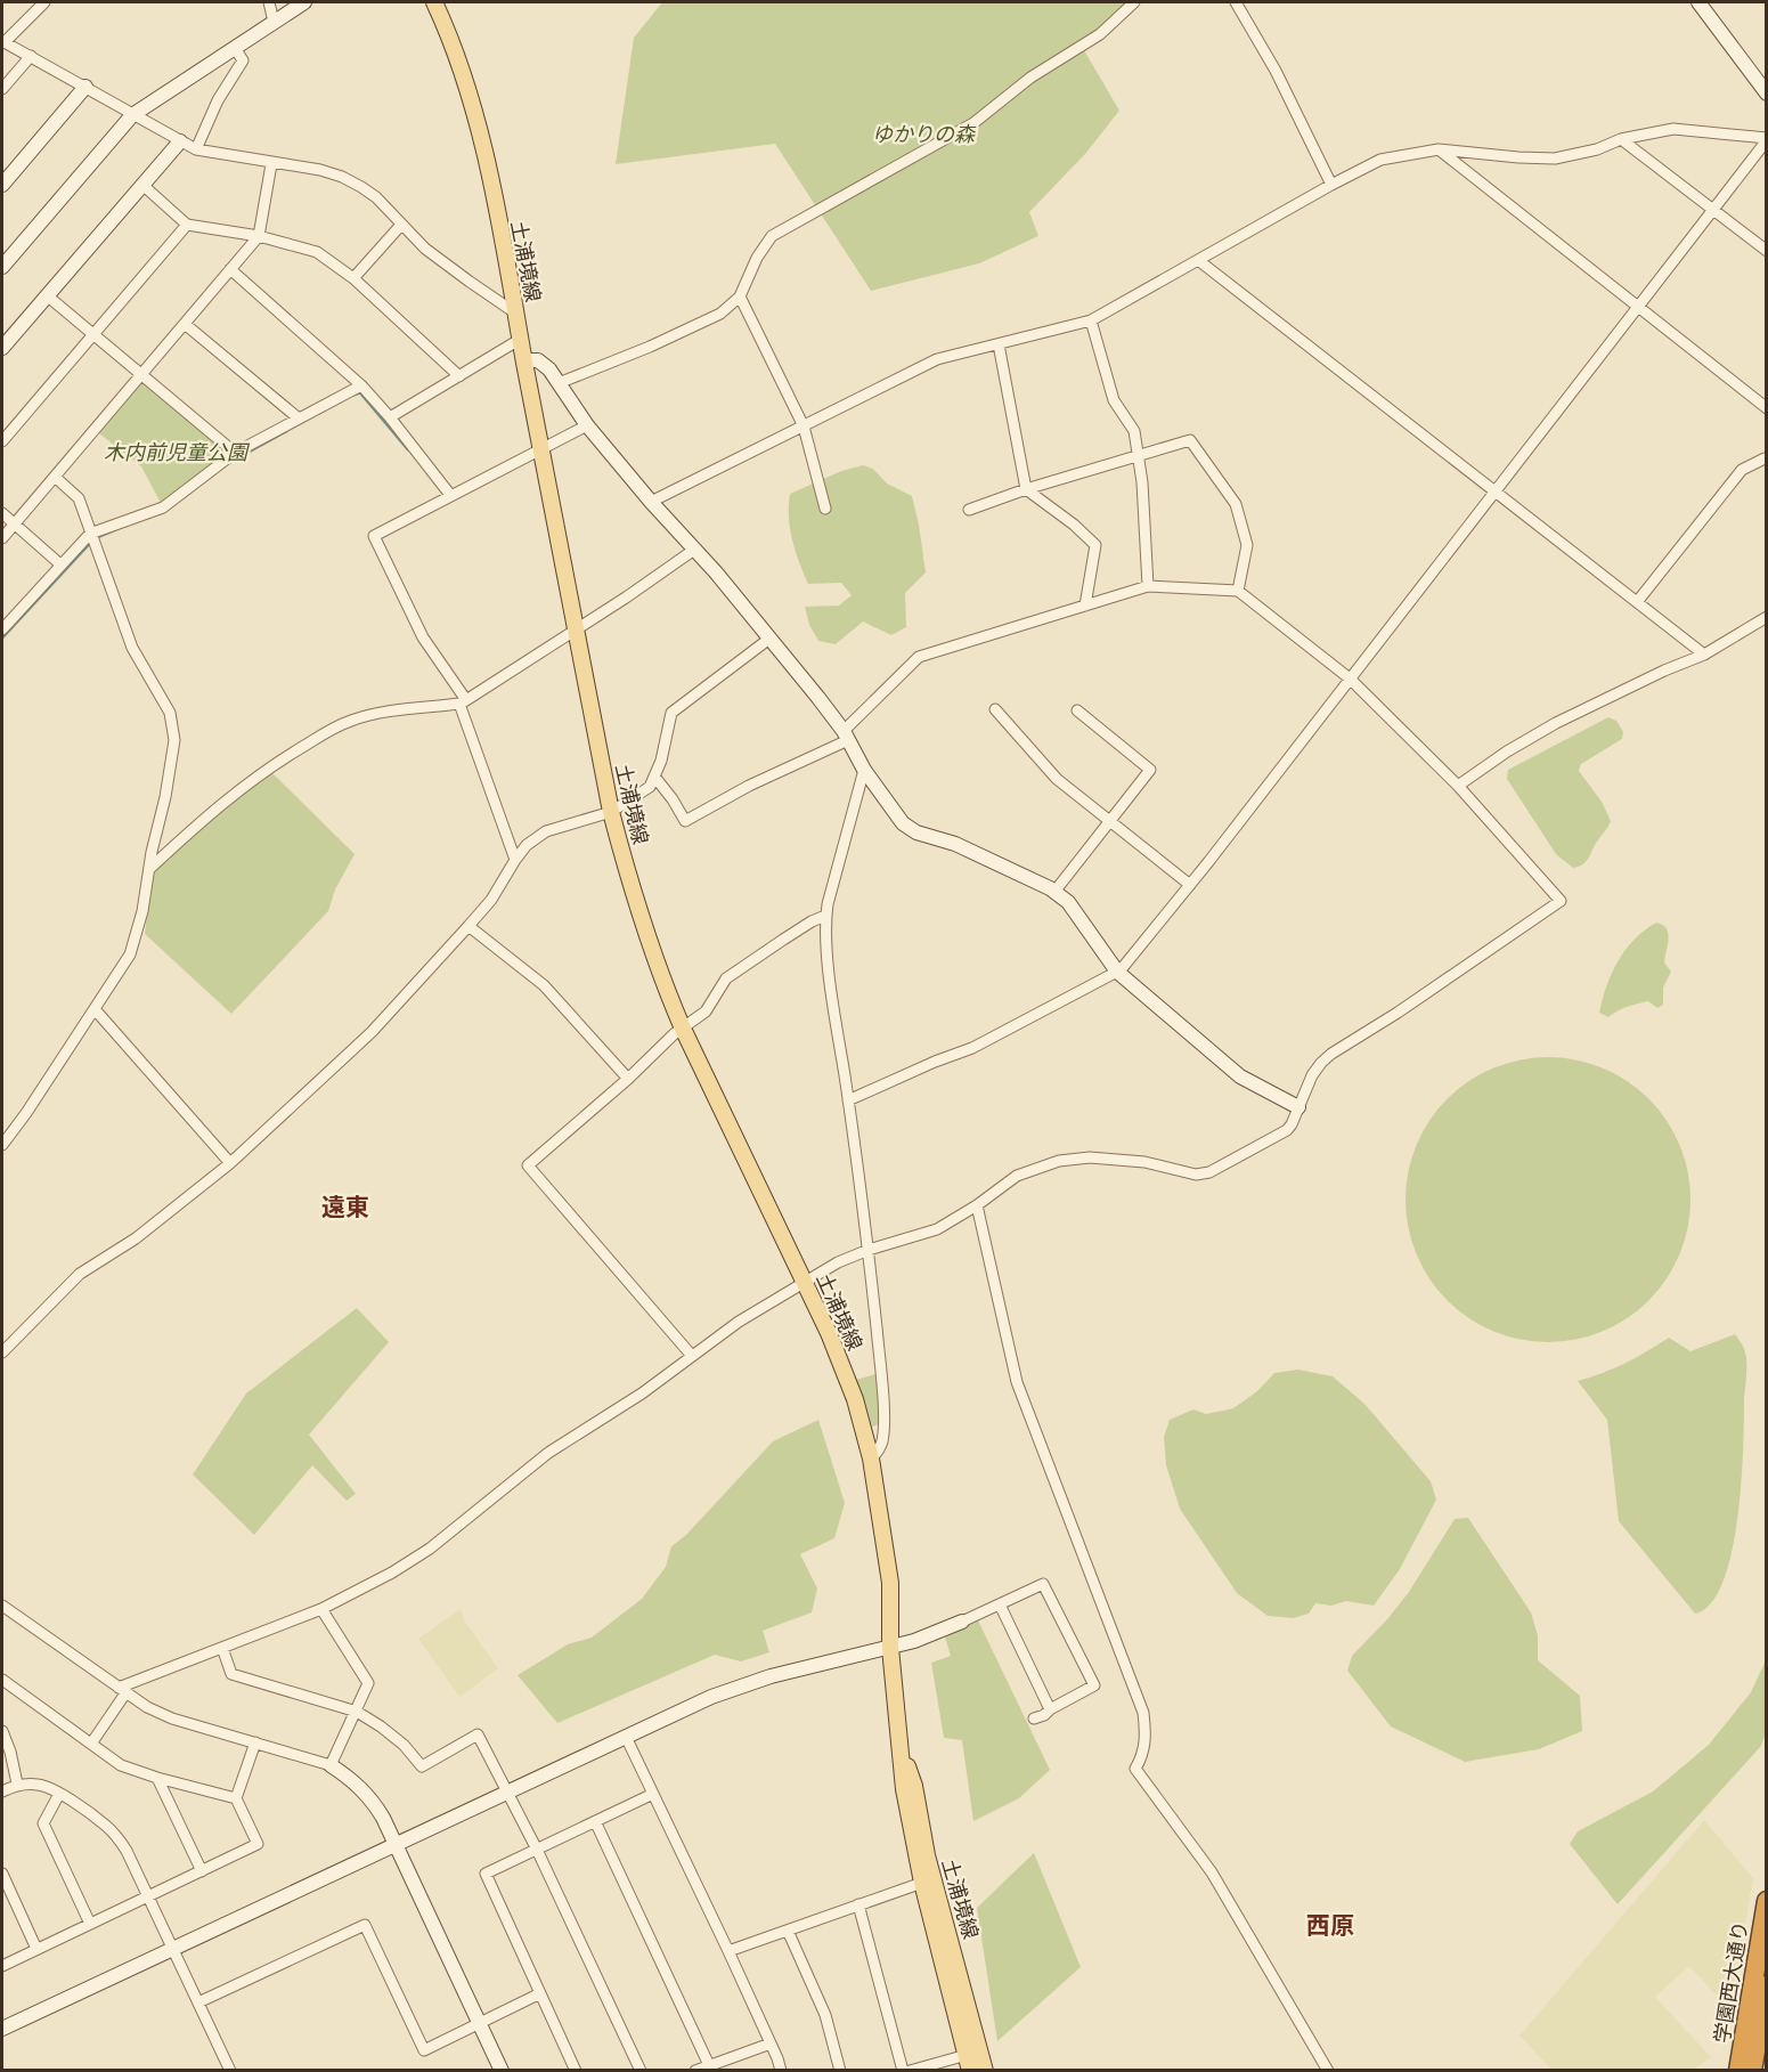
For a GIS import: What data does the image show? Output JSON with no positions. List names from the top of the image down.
{
  "streets": {
    "highway": ["学園西大通り"],
    "main road": ["土浦境線"]
  },
  "districts": ["遠東", "西原"],
  "parks": ["ゆかりの森", "木内前児童公園"]
}
